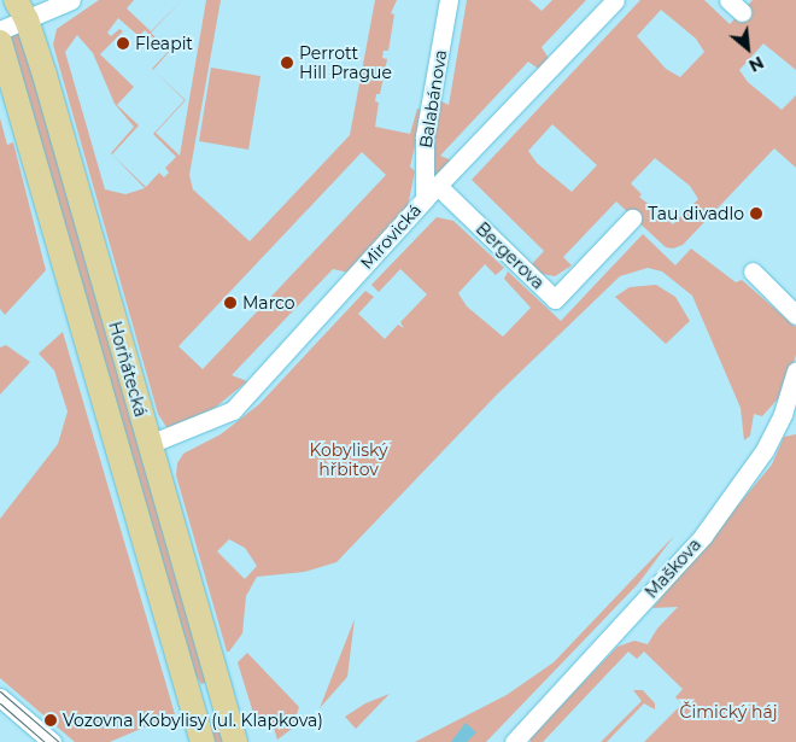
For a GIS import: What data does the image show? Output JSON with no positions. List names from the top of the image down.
{
  "streets": {
    "main road": ["Horňátecká"],
    "street": [
      "Balabánova",
      "Mirovická",
      "Bergerova",
      "Maškova"
    ]
  },
  "crossings": [
    ["Balabánova", "Mirovická"],
    ["Mirovická", "Bergerova"],
    ["Mirovická", "Horňátecká"]
  ],
  "parks": ["Kobyliský hřbitov", "Čimický háj"],
  "places": [
    "Fleapit",
    "Perrott Hill Prague",
    "Tau divadlo",
    "Marco",
    "Vozovna Kobylisy (ul. Klapkova)"
  ],
  "north": "bottom right"
}
